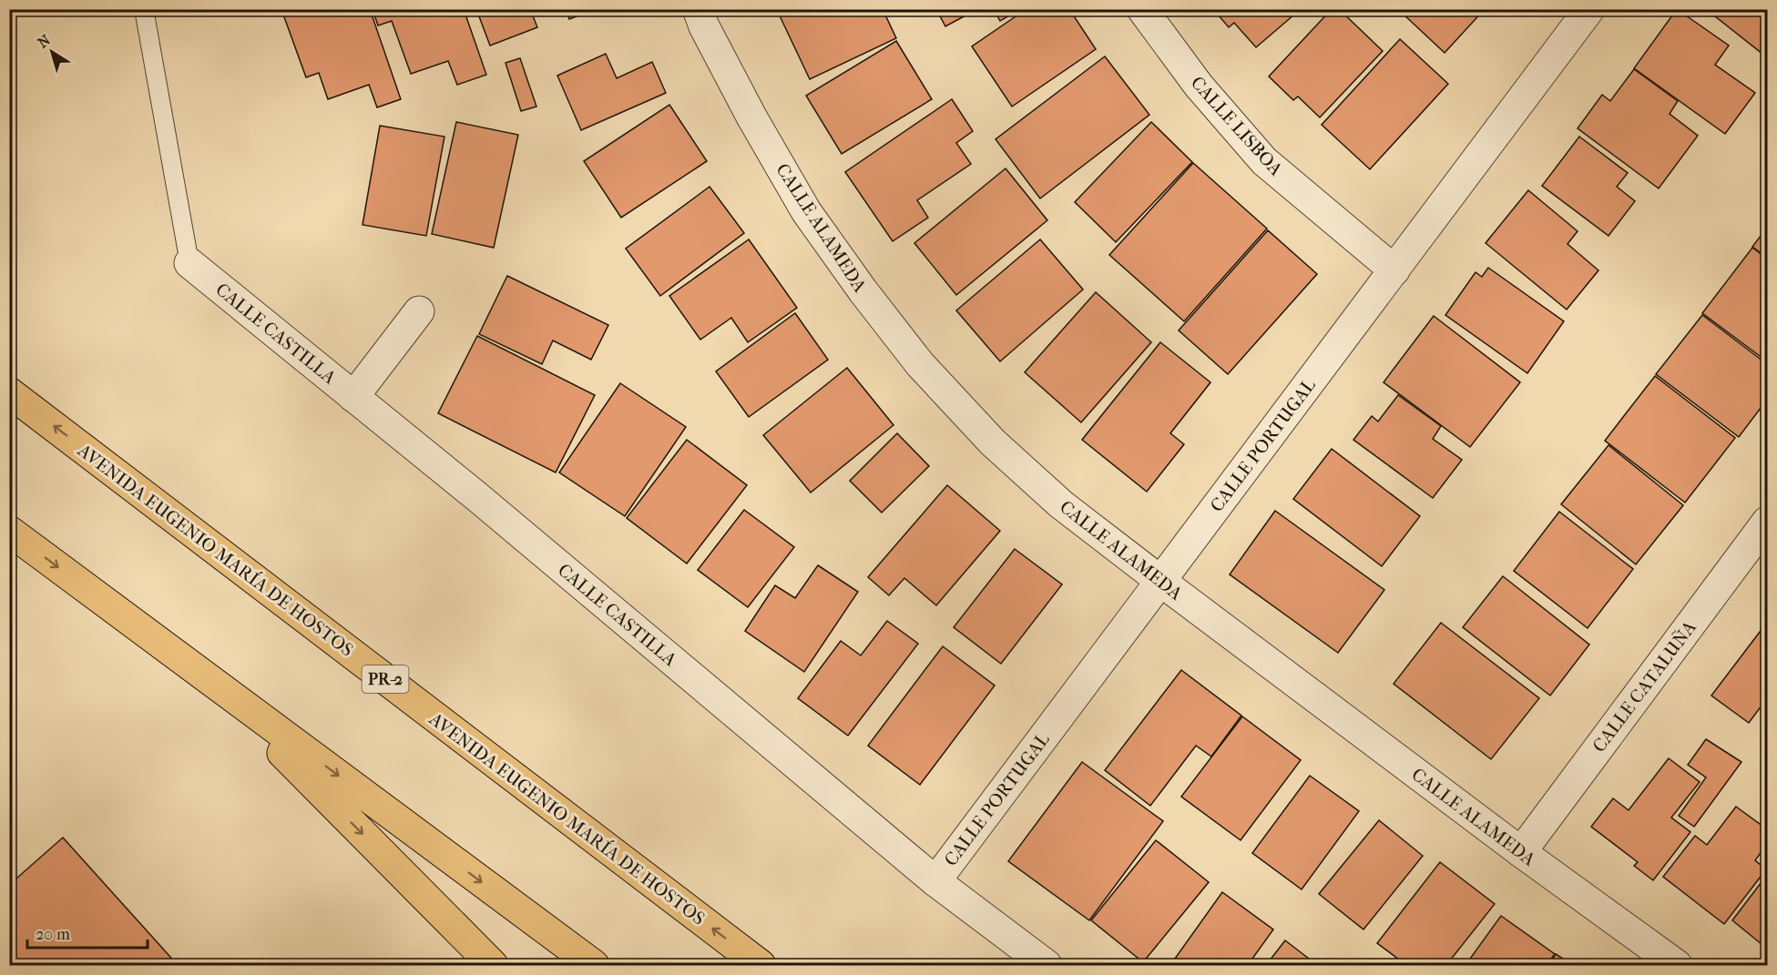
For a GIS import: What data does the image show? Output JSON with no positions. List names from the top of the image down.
{
  "streets": {
    "highway": ["AVENIDA EUGENIO MARÍA DE HOSTOS", "PR-2"],
    "street": [
      "CALLE LISBOA",
      "CALLE ALAMEDA",
      "CALLE CASTILLA",
      "CALLE PORTUGAL",
      "CALLE CATALUÑA"
    ]
  },
  "crossings": [
    ["CALLE LISBOA", "CALLE PORTUGAL"],
    ["CALLE ALAMEDA", "CALLE PORTUGAL"],
    ["CALLE ALAMEDA", "CALLE CATALUÑA"],
    ["CALLE CASTILLA", "CALLE PORTUGAL"]
  ],
  "scale_bar": "20 m",
  "north": "top left"
}
